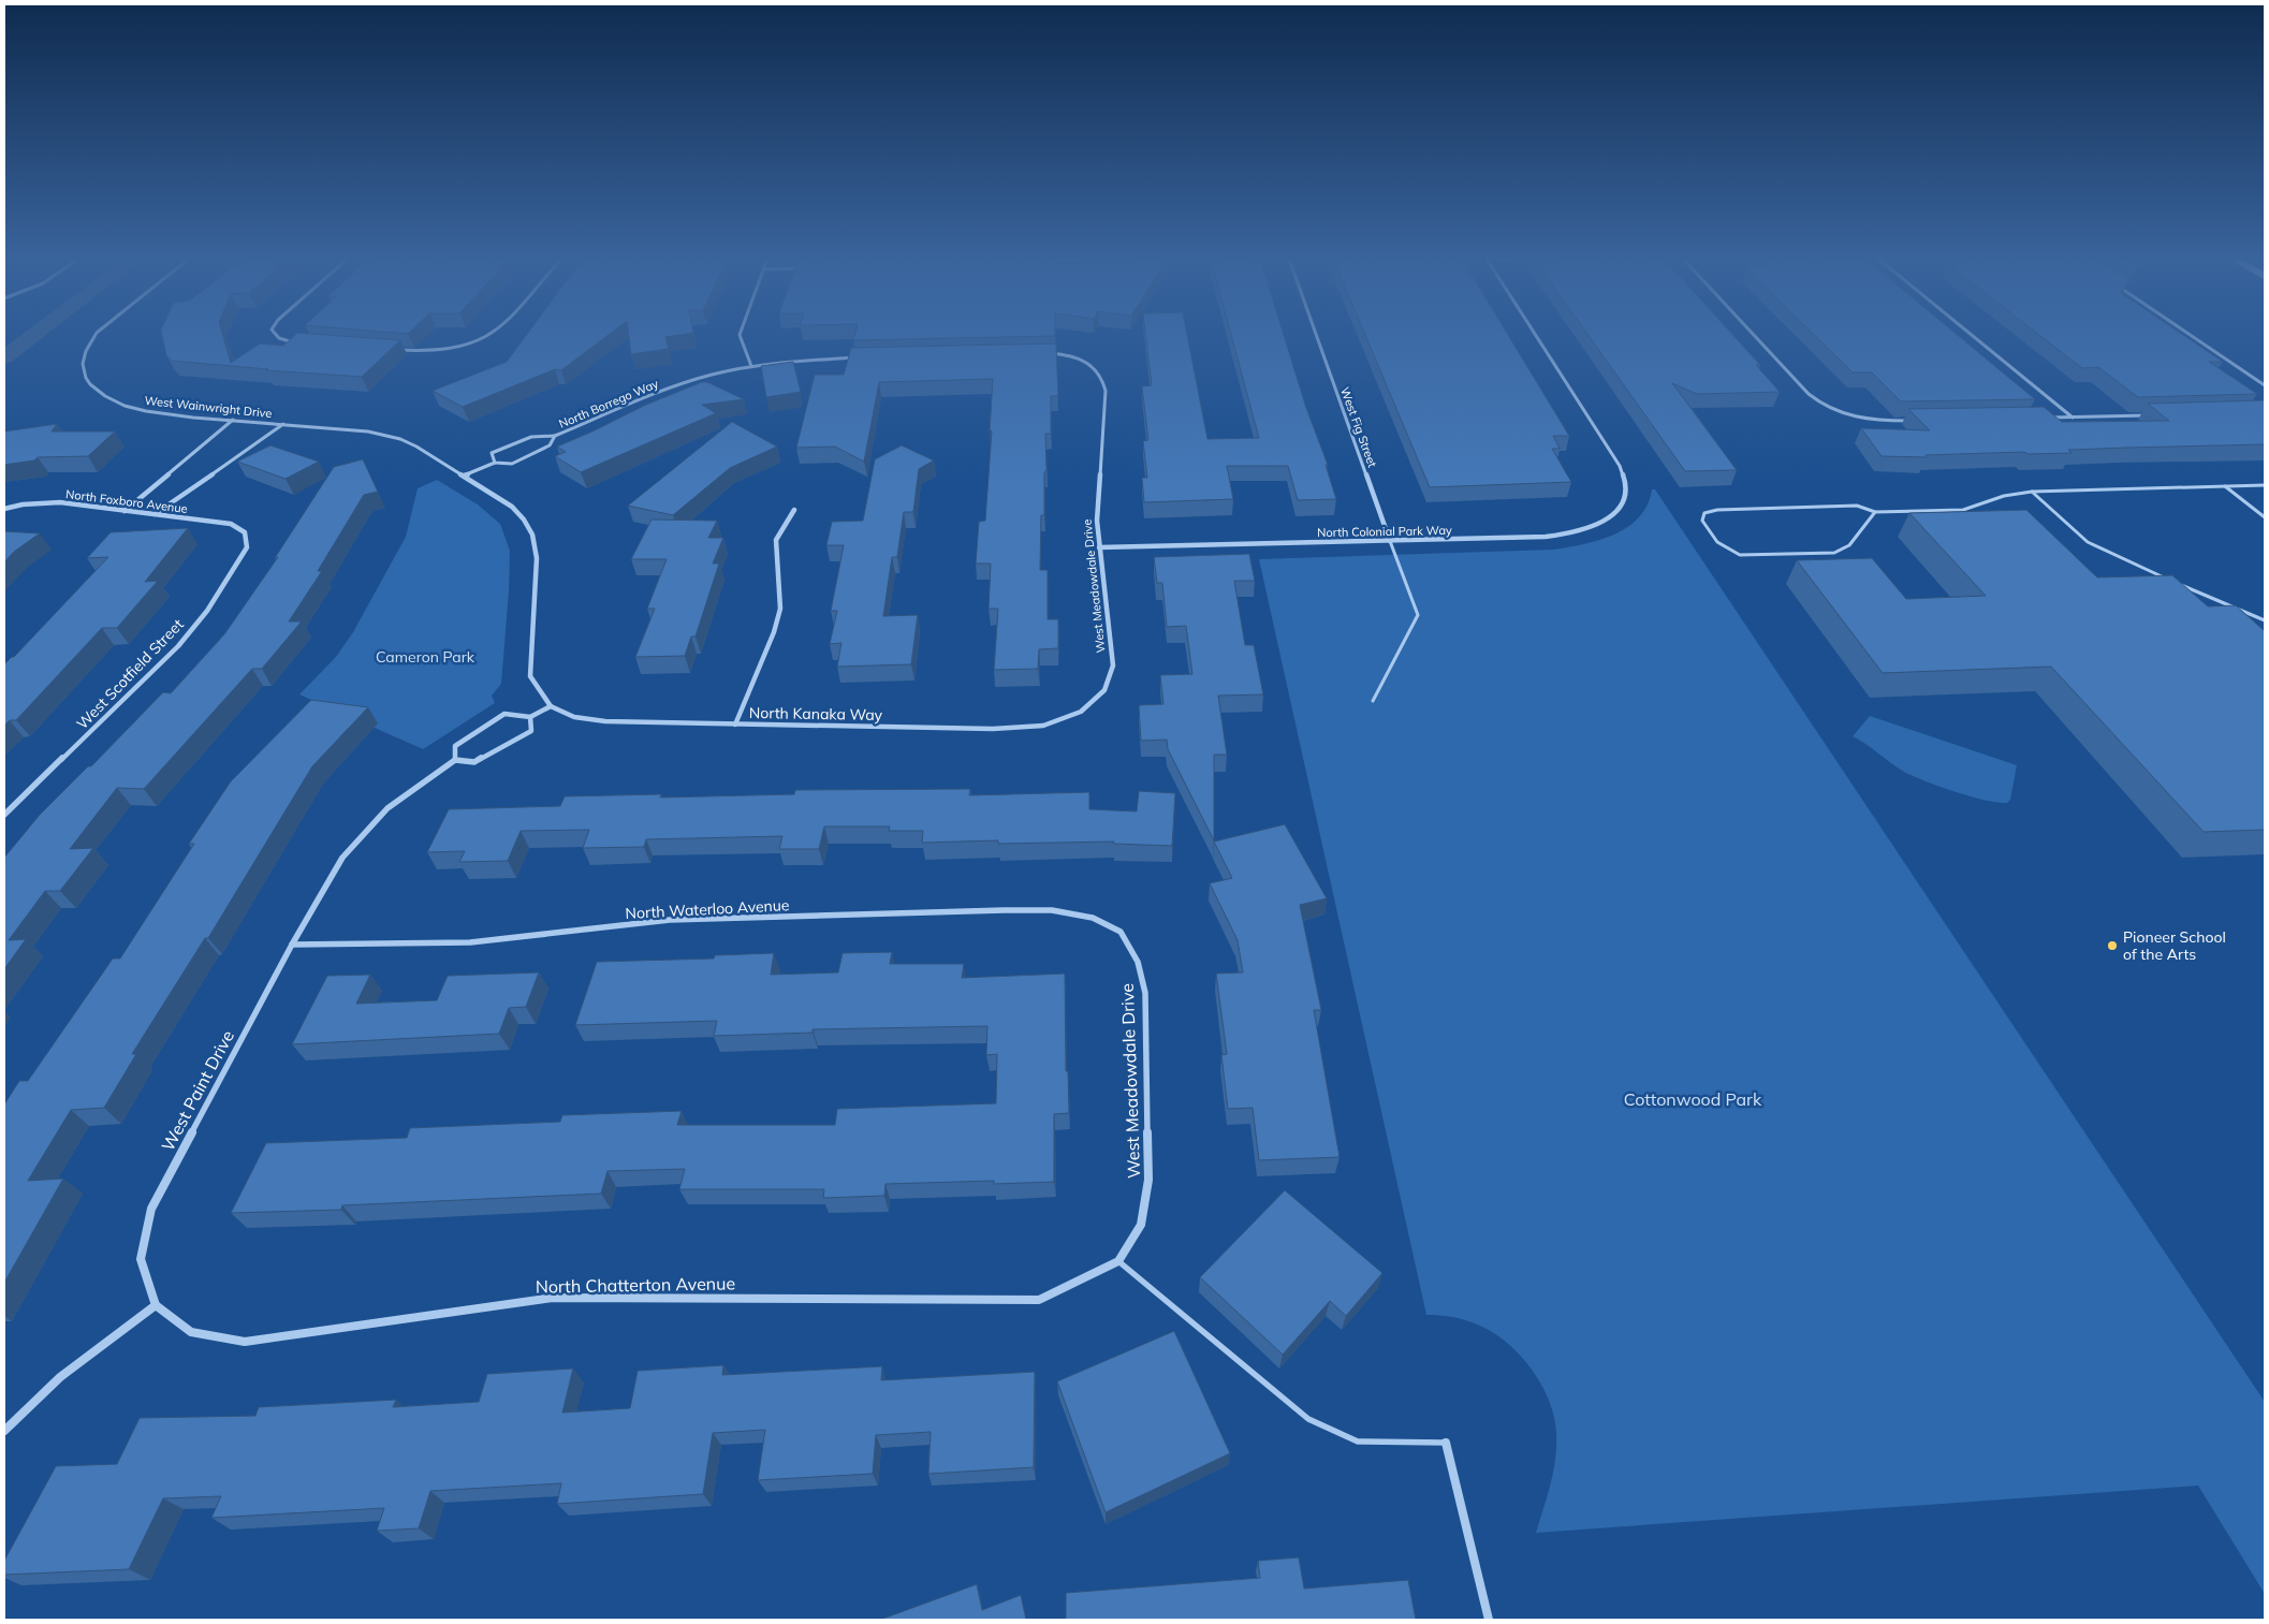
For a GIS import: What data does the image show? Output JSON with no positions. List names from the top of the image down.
{
  "streets": {
    "street": [
      "North Borrego Way",
      "West Wainwright Drive",
      "West Fig Street",
      "North Foxboro Avenue",
      "North Colonial Park Way",
      "West Meadowdale Drive",
      "West Scotfield Street",
      "North Kanaka Way",
      "North Waterloo Avenue",
      "West Paint Drive",
      "North Chatterton Avenue"
    ]
  },
  "crossings": [
    ["North Borrego Way", "West Wainwright Drive"],
    ["West Fig Street", "North Colonial Park Way"],
    ["North Foxboro Avenue", "West Scotfield Street"],
    ["North Colonial Park Way", "West Meadowdale Drive"],
    ["West Meadowdale Drive", "North Kanaka Way"],
    ["West Meadowdale Drive", "North Waterloo Avenue"],
    ["West Meadowdale Drive", "North Chatterton Avenue"],
    ["North Waterloo Avenue", "West Paint Drive"],
    ["West Paint Drive", "North Chatterton Avenue"]
  ],
  "parks": ["Cameron Park", "Cottonwood Park"],
  "places": ["Pioneer School of the Arts"]
}
